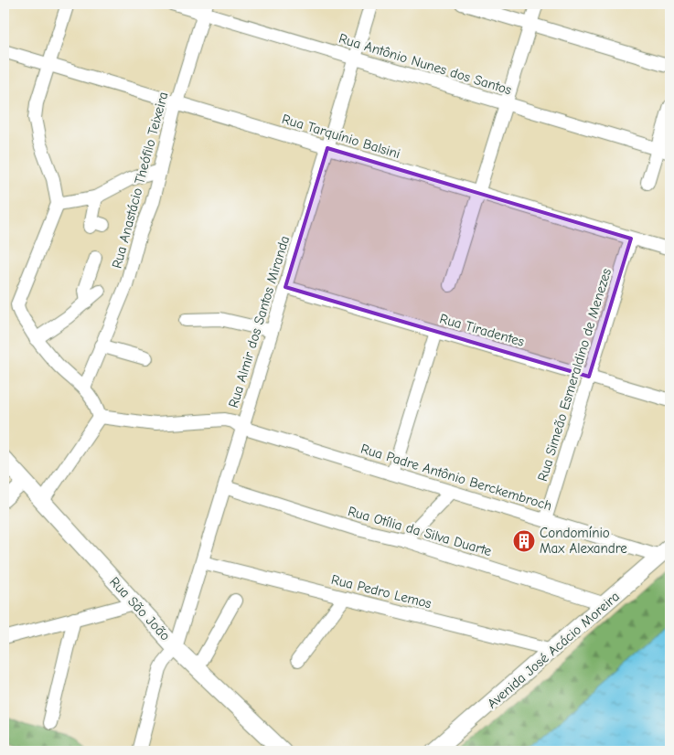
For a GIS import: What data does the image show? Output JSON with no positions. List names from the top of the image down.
{
  "streets": {
    "main road": ["Rua São João", "Avenida José Acácio Moreira"],
    "street": [
      "Rua Antônio Nunes dos Santos",
      "Rua Tarquínio Balsini",
      "Rua Anastácio Theófilo Teixeira",
      "Rua Almir dos Santos Miranda",
      "Rua Tiradentes",
      "Rua Simeão Esmeraldino de Menezes",
      "Rua Padre Antônio Berckembroch",
      "Rua Otília da Silva Duarte",
      "Rua Pedro Lemos"
    ]
  },
  "crossings": [
    ["Rua Antônio Nunes dos Santos", "Rua Anastácio Theófilo Teixeira"],
    ["Rua Antônio Nunes dos Santos", "Rua Almir dos Santos Miranda"],
    ["Rua Tarquínio Balsini", "Rua Anastácio Theófilo Teixeira"],
    ["Rua Tarquínio Balsini", "Rua Almir dos Santos Miranda"],
    ["Rua Tarquínio Balsini", "Rua Simeão Esmeraldino de Menezes"],
    ["Rua Almir dos Santos Miranda", "Rua Tiradentes"],
    ["Rua Almir dos Santos Miranda", "Rua Padre Antônio Berckembroch"],
    ["Rua Almir dos Santos Miranda", "Rua Otília da Silva Duarte"],
    ["Rua Almir dos Santos Miranda", "Rua Pedro Lemos"],
    ["Rua Almir dos Santos Miranda", "Rua São João"],
    ["Rua Tiradentes", "Rua Simeão Esmeraldino de Menezes"],
    ["Rua Simeão Esmeraldino de Menezes", "Rua Padre Antônio Berckembroch"],
    ["Rua Padre Antônio Berckembroch", "Avenida José Acácio Moreira"],
    ["Rua Otília da Silva Duarte", "Avenida José Acácio Moreira"],
    ["Rua Pedro Lemos", "Avenida José Acácio Moreira"]
  ],
  "places": {
    "building": ["Condomínio Max Alexandre"]
  }
}
